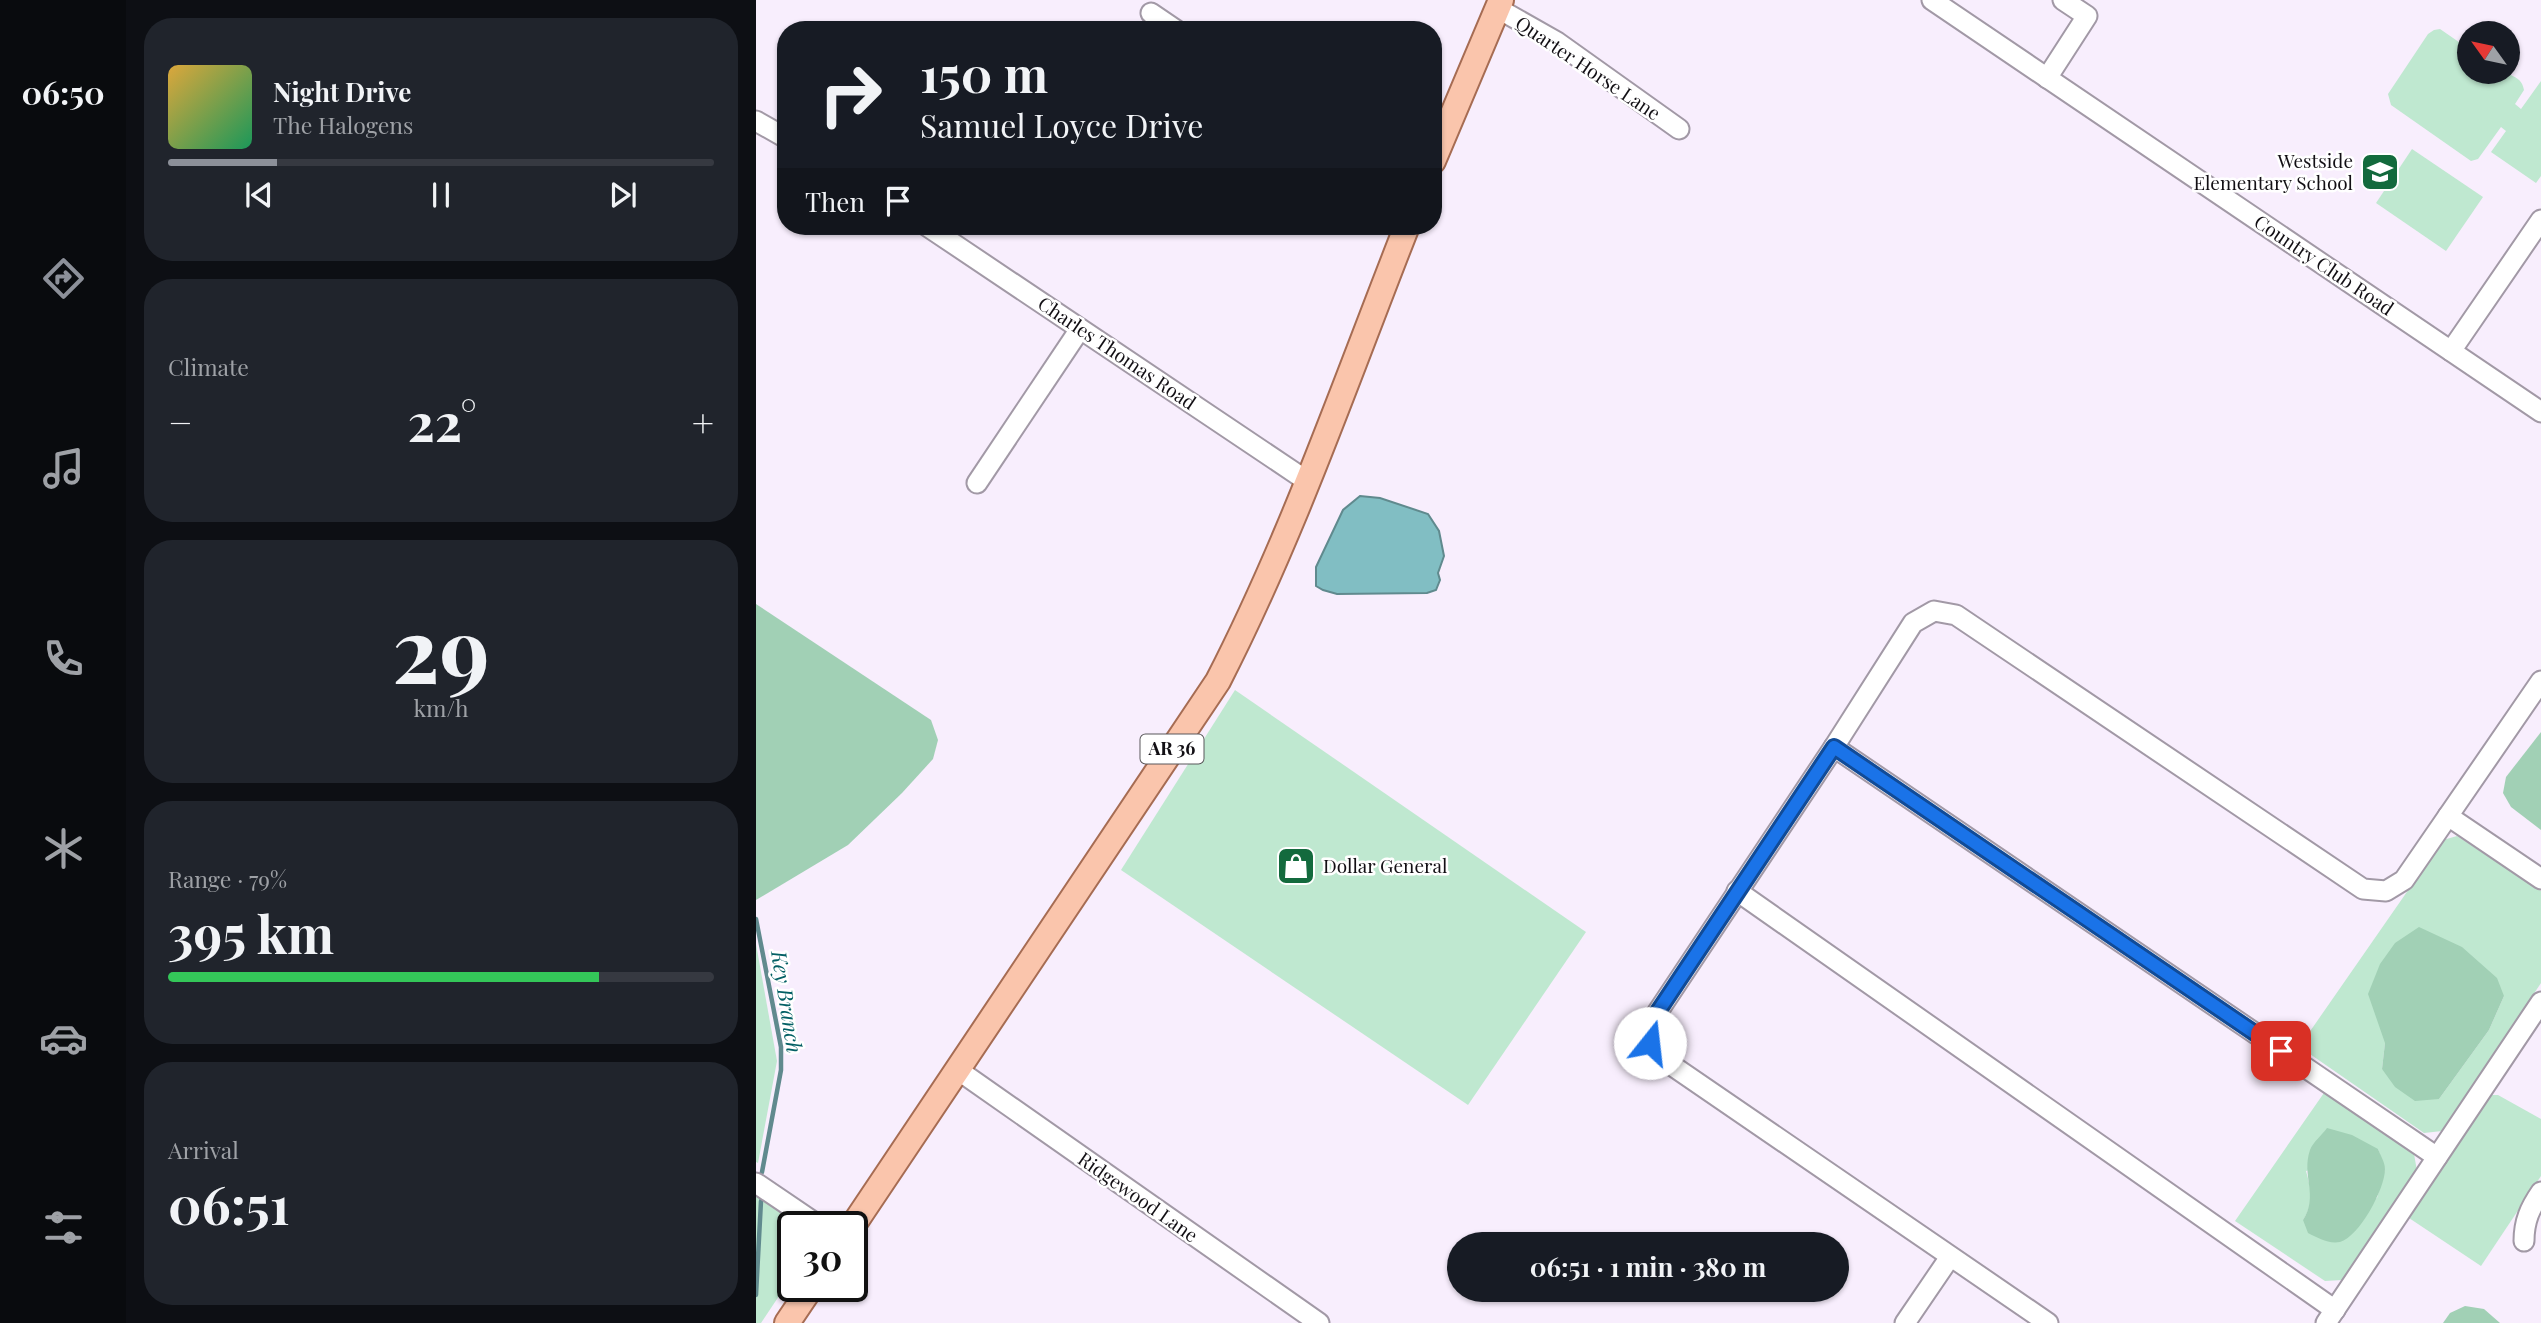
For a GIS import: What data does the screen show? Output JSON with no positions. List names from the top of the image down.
{
  "streets": {
    "main road": ["AR 36"],
    "street": [
      "Quarter Horse Lane",
      "Country Club Road",
      "Charles Thomas Road",
      "Ridgewood Lane"
    ]
  },
  "crossings": [
    ["Charles Thomas Road", "AR 36"],
    ["AR 36", "Ridgewood Lane"]
  ],
  "water": ["Key Branch"],
  "places": {
    "school or university": ["Westside Elementary School"],
    "shop": ["Dollar General"]
  },
  "north": "top left",
  "page": {
    "tabs": "06:50",
    "turn": ["150 m", "Samuel Loyce Drive"],
    "song": ["Night Drive", "The Halogens"],
    "then": "Then",
    "tile": [
      "Climate",
      ["29", "km/h"],
      ["Range · 79%", "395 km"],
      ["Arrival", "06:51"]
    ],
    "heat": ["−", "22°", "+"],
    "limit": "30",
    "trip": "06:51 · 1 min · 380 m"
  }
}
